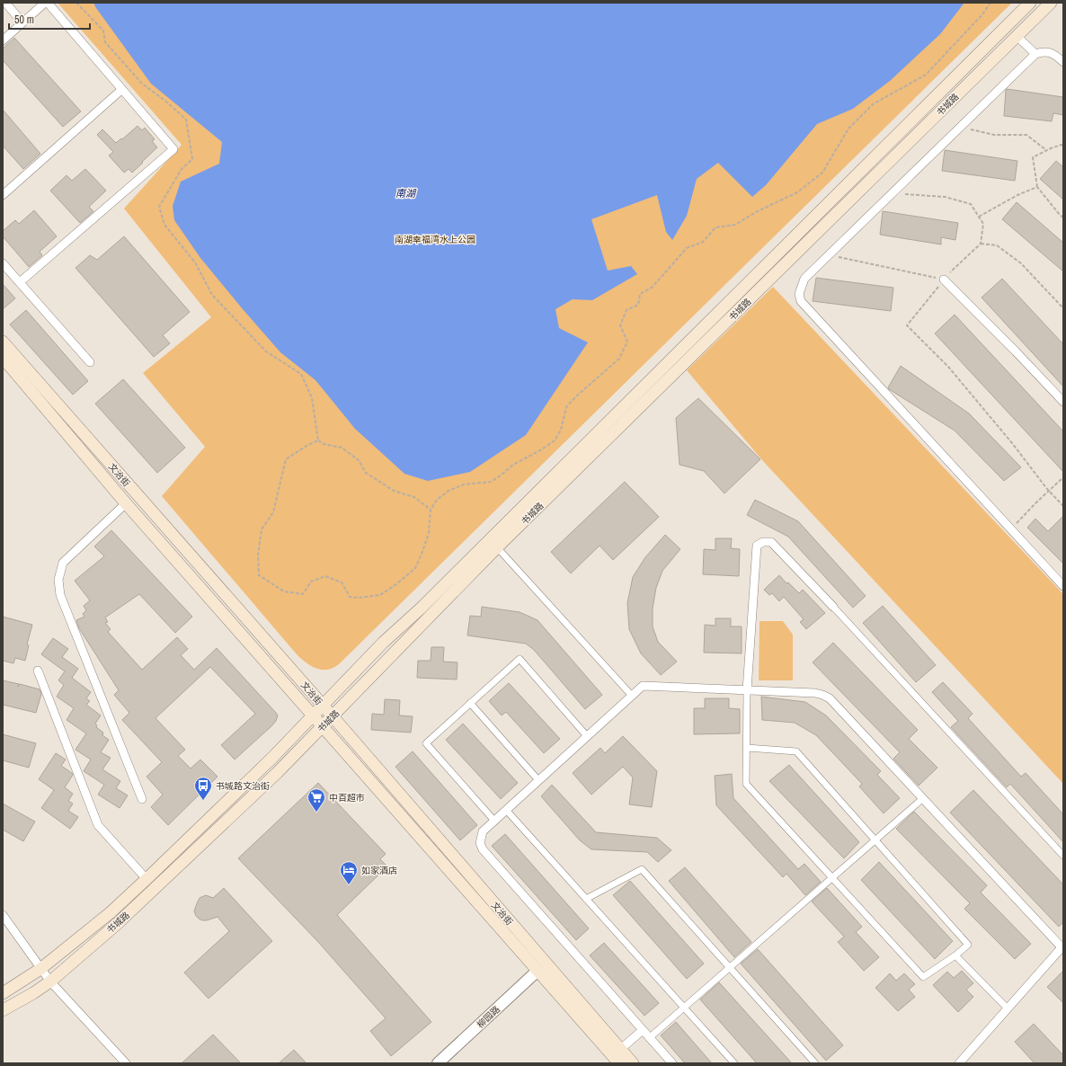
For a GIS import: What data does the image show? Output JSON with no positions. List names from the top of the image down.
{
  "streets": {
    "main road": ["书城路", "文治街"],
    "street": ["柳园路"]
  },
  "crossings": [
    ["书城路", "文治街"],
    ["文治街", "柳园路"]
  ],
  "water": ["南湖"],
  "parks": ["南湖幸福湾水上公园"],
  "places": {
    "bus stop": ["书城路文治街"],
    "supermarket": ["中百超市"],
    "hotel": ["如家酒店"]
  },
  "scale_bar": "50 m"
}
